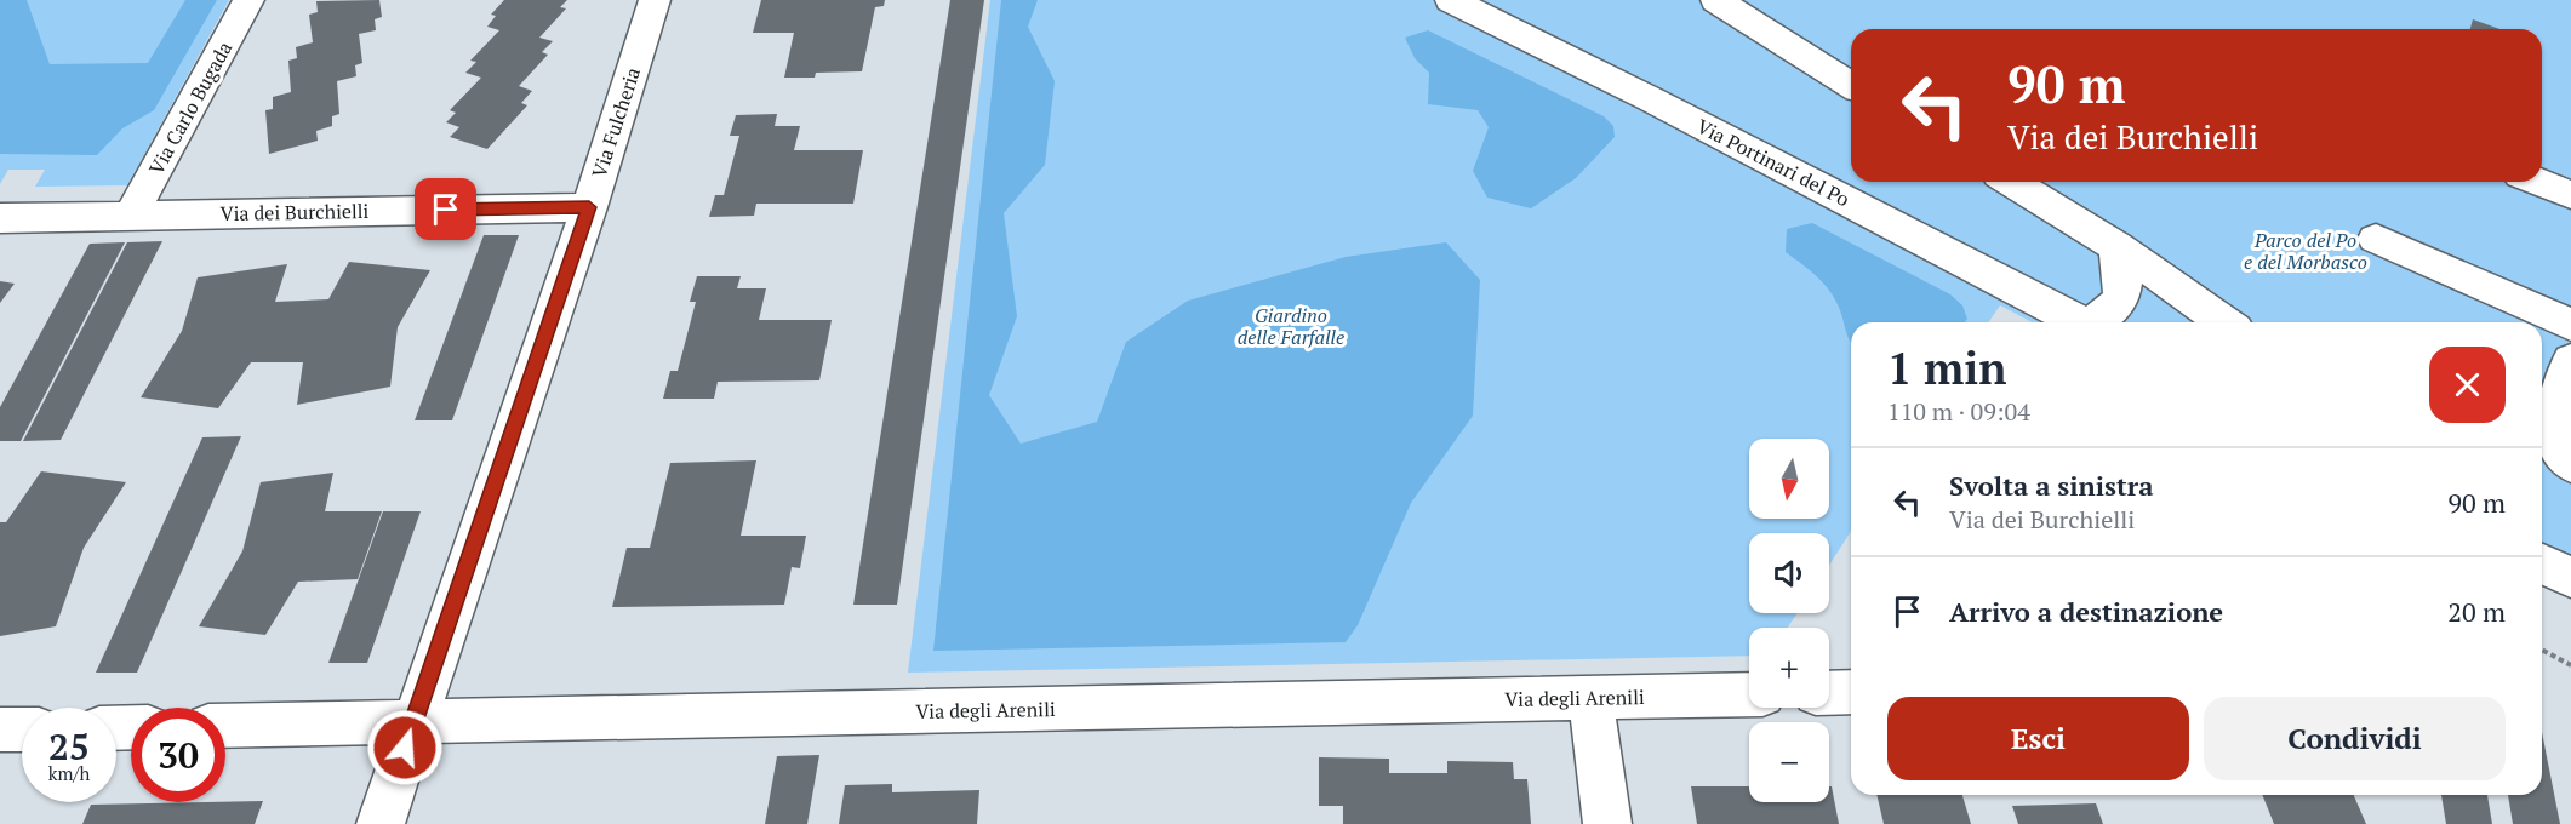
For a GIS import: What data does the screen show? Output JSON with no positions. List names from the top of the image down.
{
  "streets": {
    "street": [
      "Via Carlo Bugada",
      "Via Fulcheria",
      "Via Portinari del Po",
      "Via dei Burchielli",
      "Via degli Arenili"
    ]
  },
  "crossings": [
    ["Via Carlo Bugada", "Via dei Burchielli"],
    ["Via Fulcheria", "Via dei Burchielli"],
    ["Via Fulcheria", "Via degli Arenili"]
  ],
  "parks": ["Parco del Po e del Morbasco", "Giardino delle Farfalle"],
  "north": "bottom",
  "page": {
    "turn": ["90 m", "Via dei Burchielli"],
    "heading": ["1 min", "110 m · 09:04"],
    "map_buttons": ["+", "−"],
    "list": [
      {
        "name": "Svolta a sinistra",
        "note": "Via dei Burchielli",
        "value": "90 m"
      },
      {
        "name": "Arrivo a destinazione",
        "value": "20 m"
      }
    ],
    "buttons": ["Esci", "Condividi"],
    "speed": "25 km/h",
    "limit": "30"
  }
}
